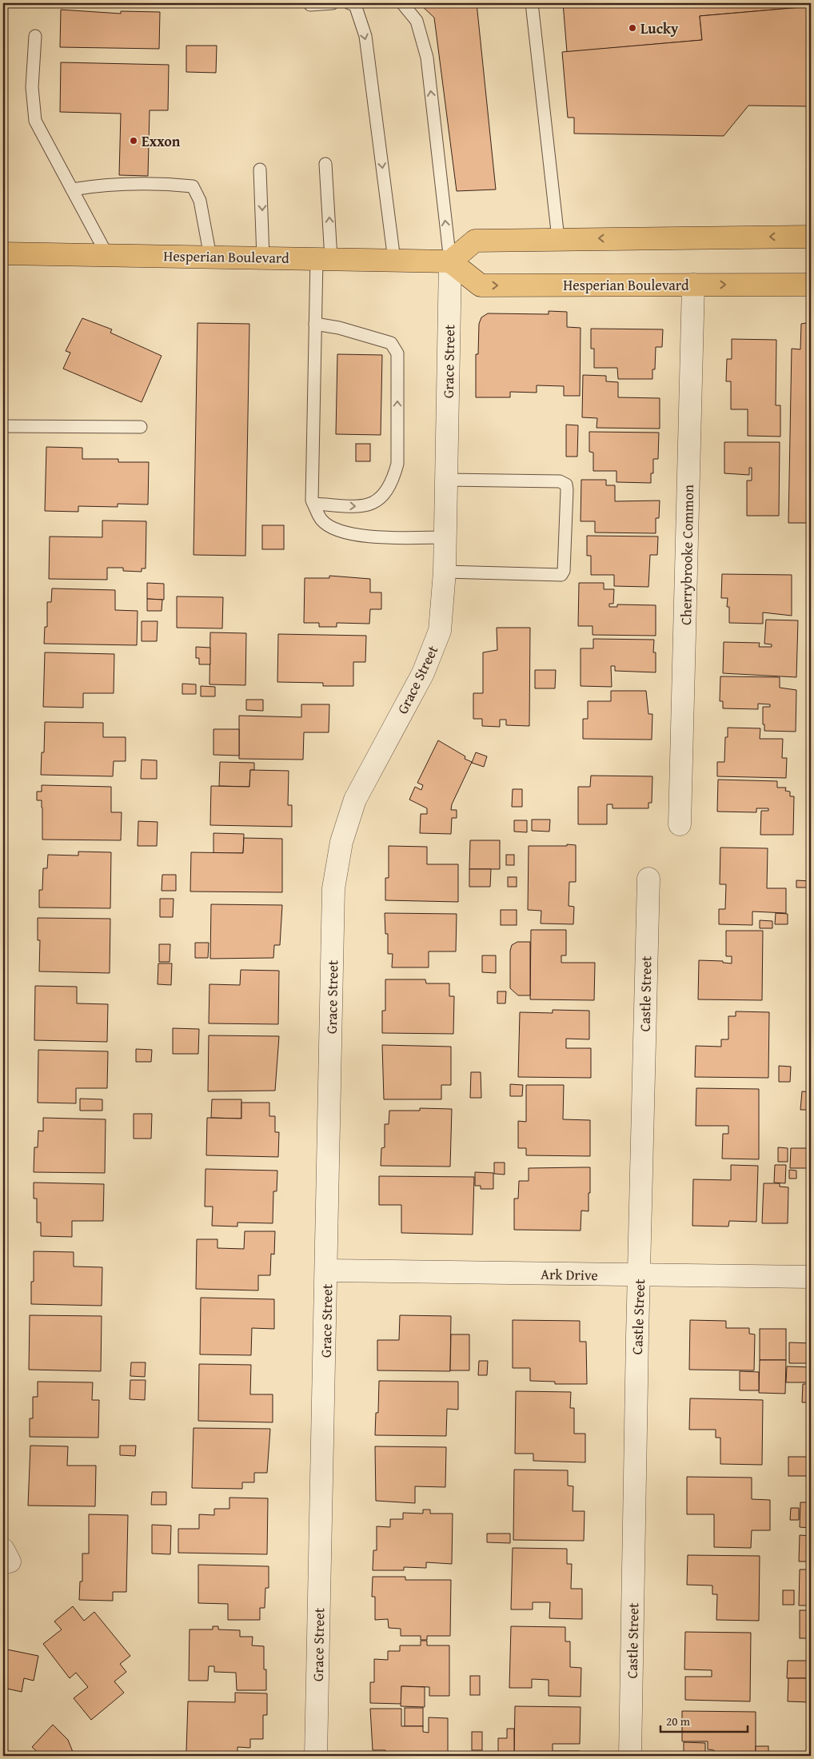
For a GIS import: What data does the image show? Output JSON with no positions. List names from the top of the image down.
{
  "streets": {
    "main road": ["Hesperian Boulevard"],
    "street": [
      "Grace Street",
      "Cherrybrooke Common",
      "Castle Street",
      "Ark Drive"
    ]
  },
  "crossings": [
    ["Hesperian Boulevard", "Grace Street"],
    ["Hesperian Boulevard", "Cherrybrooke Common"],
    ["Grace Street", "Ark Drive"],
    ["Castle Street", "Ark Drive"]
  ],
  "places": ["Lucky", "Exxon"],
  "scale_bar": "20 m"
}
